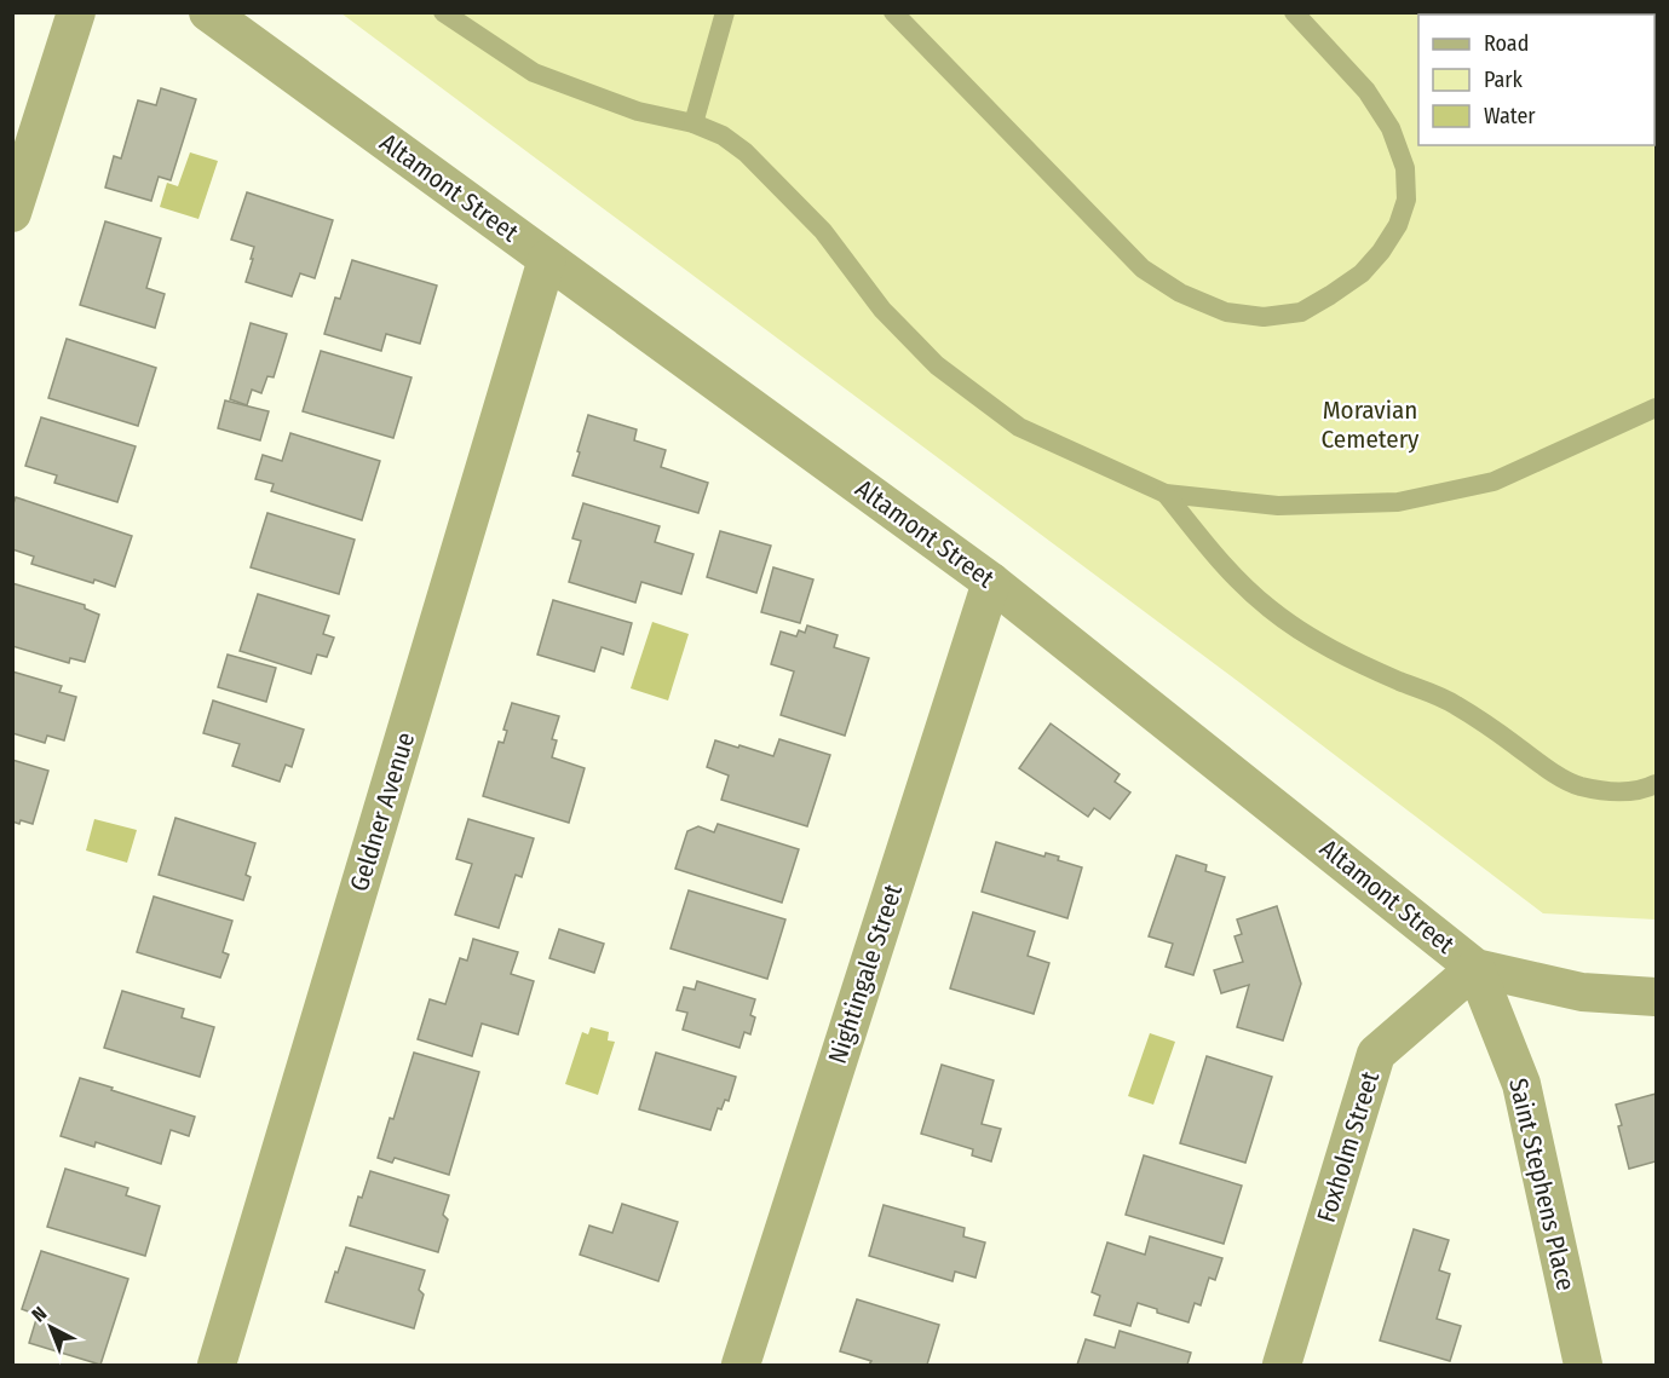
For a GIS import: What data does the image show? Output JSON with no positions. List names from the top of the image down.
{
  "streets": {
    "street": [
      "Altamont Street",
      "Geldner Avenue",
      "Nightingale Street",
      "Foxholm Street",
      "Saint Stephens Place"
    ]
  },
  "crossings": [
    ["Altamont Street", "Geldner Avenue"],
    ["Altamont Street", "Nightingale Street"],
    ["Altamont Street", "Foxholm Street"],
    ["Altamont Street", "Saint Stephens Place"],
    ["Foxholm Street", "Saint Stephens Place"]
  ],
  "parks": ["Moravian Cemetery"],
  "legend": ["Road", "Park", "Water"],
  "north": "top left"
}
